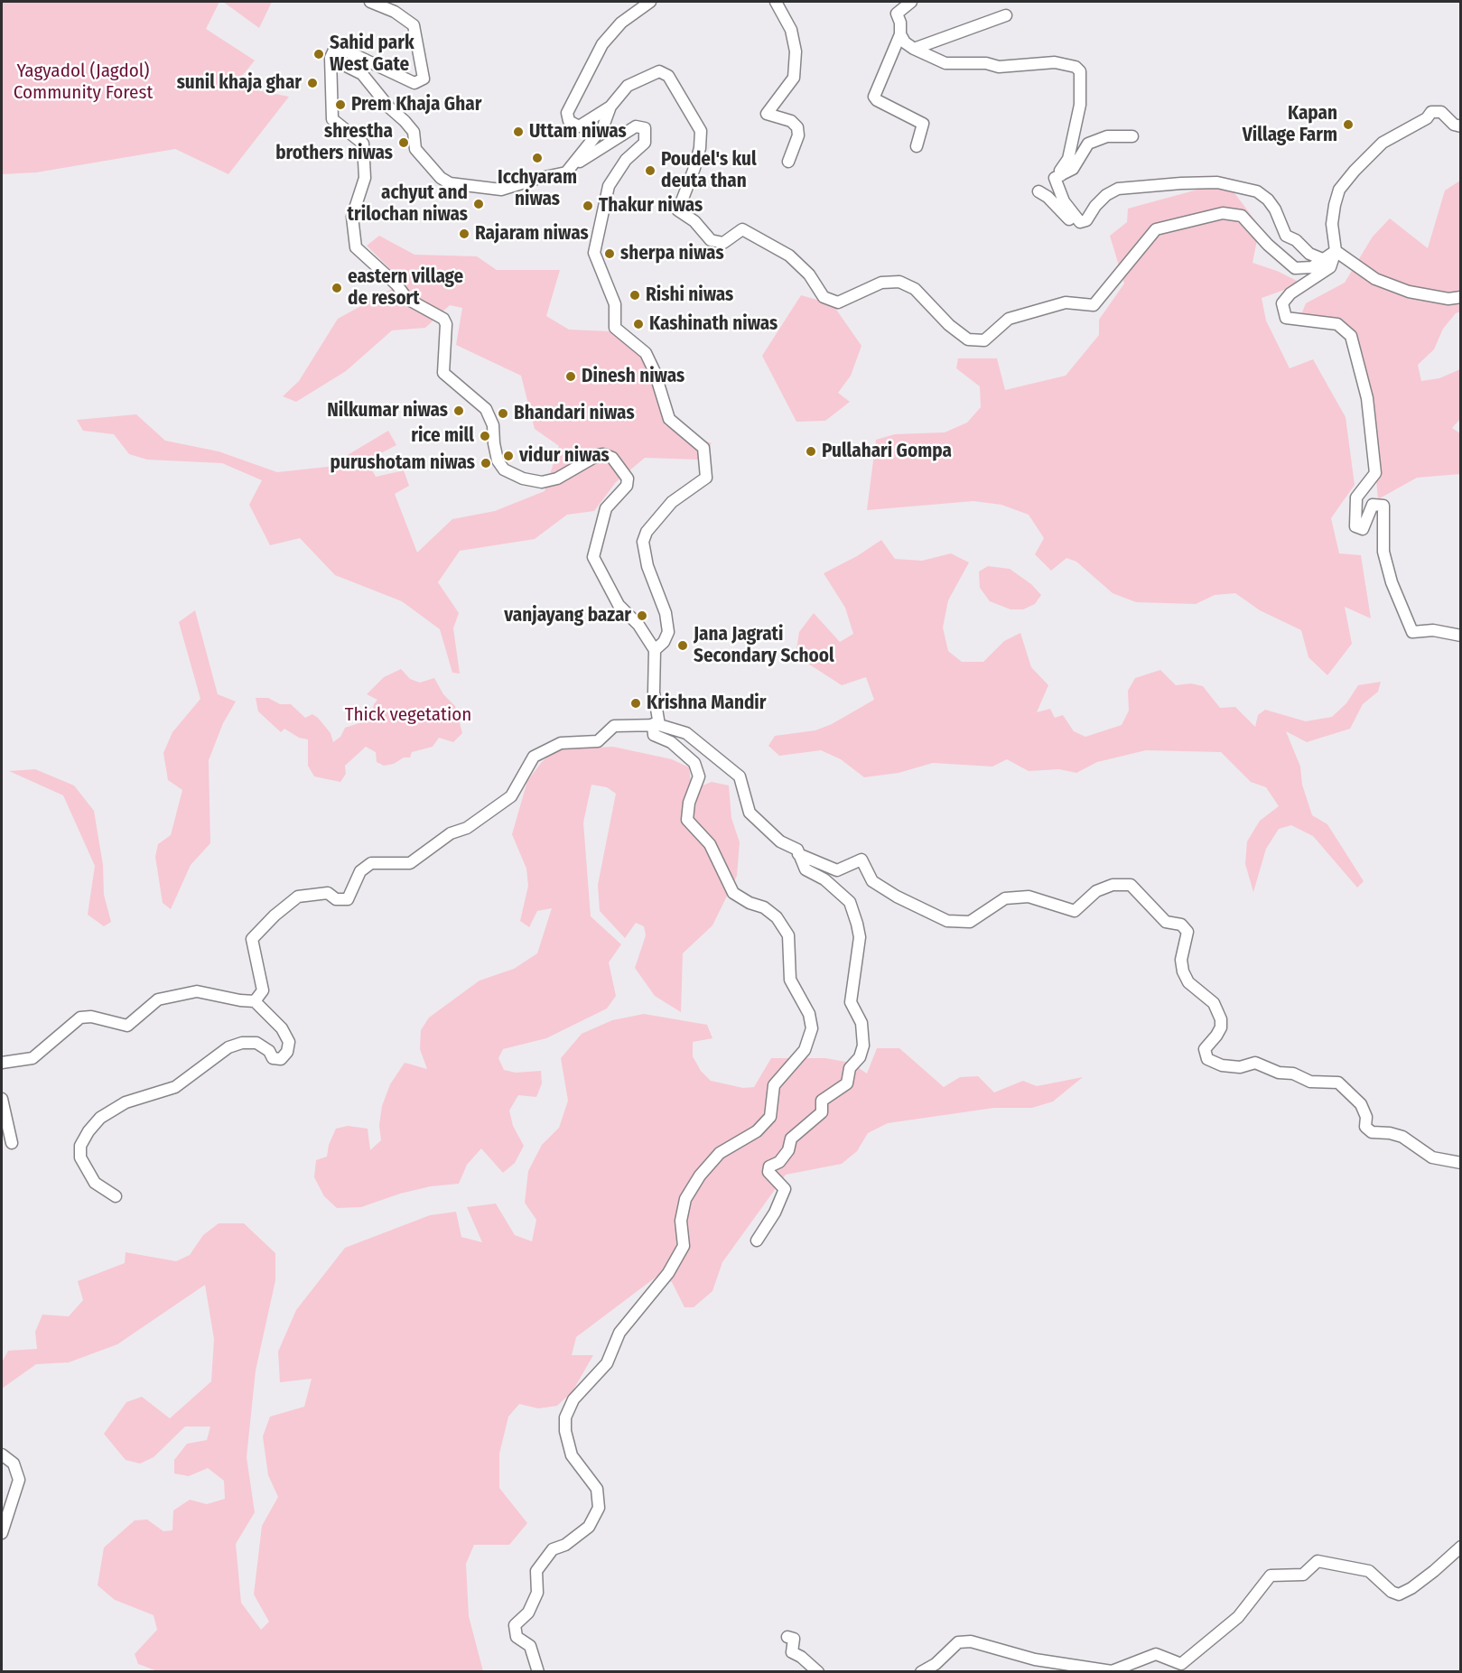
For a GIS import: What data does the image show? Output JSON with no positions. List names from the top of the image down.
{
  "parks": ["Yagyadol (Jagdol) Community Forest", "Thick vegetation"],
  "places": [
    "Sahid park West Gate",
    "sunil khaja ghar",
    "Prem Khaja Ghar",
    "Kapan Village Farm",
    "Uttam niwas",
    "shrestha brothers niwas",
    "Icchyaram niwas",
    "Poudel's kul deuta than",
    "achyut and trilochan niwas",
    "Thakur niwas",
    "Rajaram niwas",
    "sherpa niwas",
    "eastern village de resort",
    "Rishi niwas",
    "Kashinath niwas",
    "Dinesh niwas",
    "Nilkumar niwas",
    "Bhandari niwas",
    "rice mill",
    "Pullahari Gompa",
    "vidur niwas",
    "purushotam niwas",
    "vanjayang bazar",
    "Jana Jagrati Secondary School",
    "Krishna Mandir"
  ]
}
